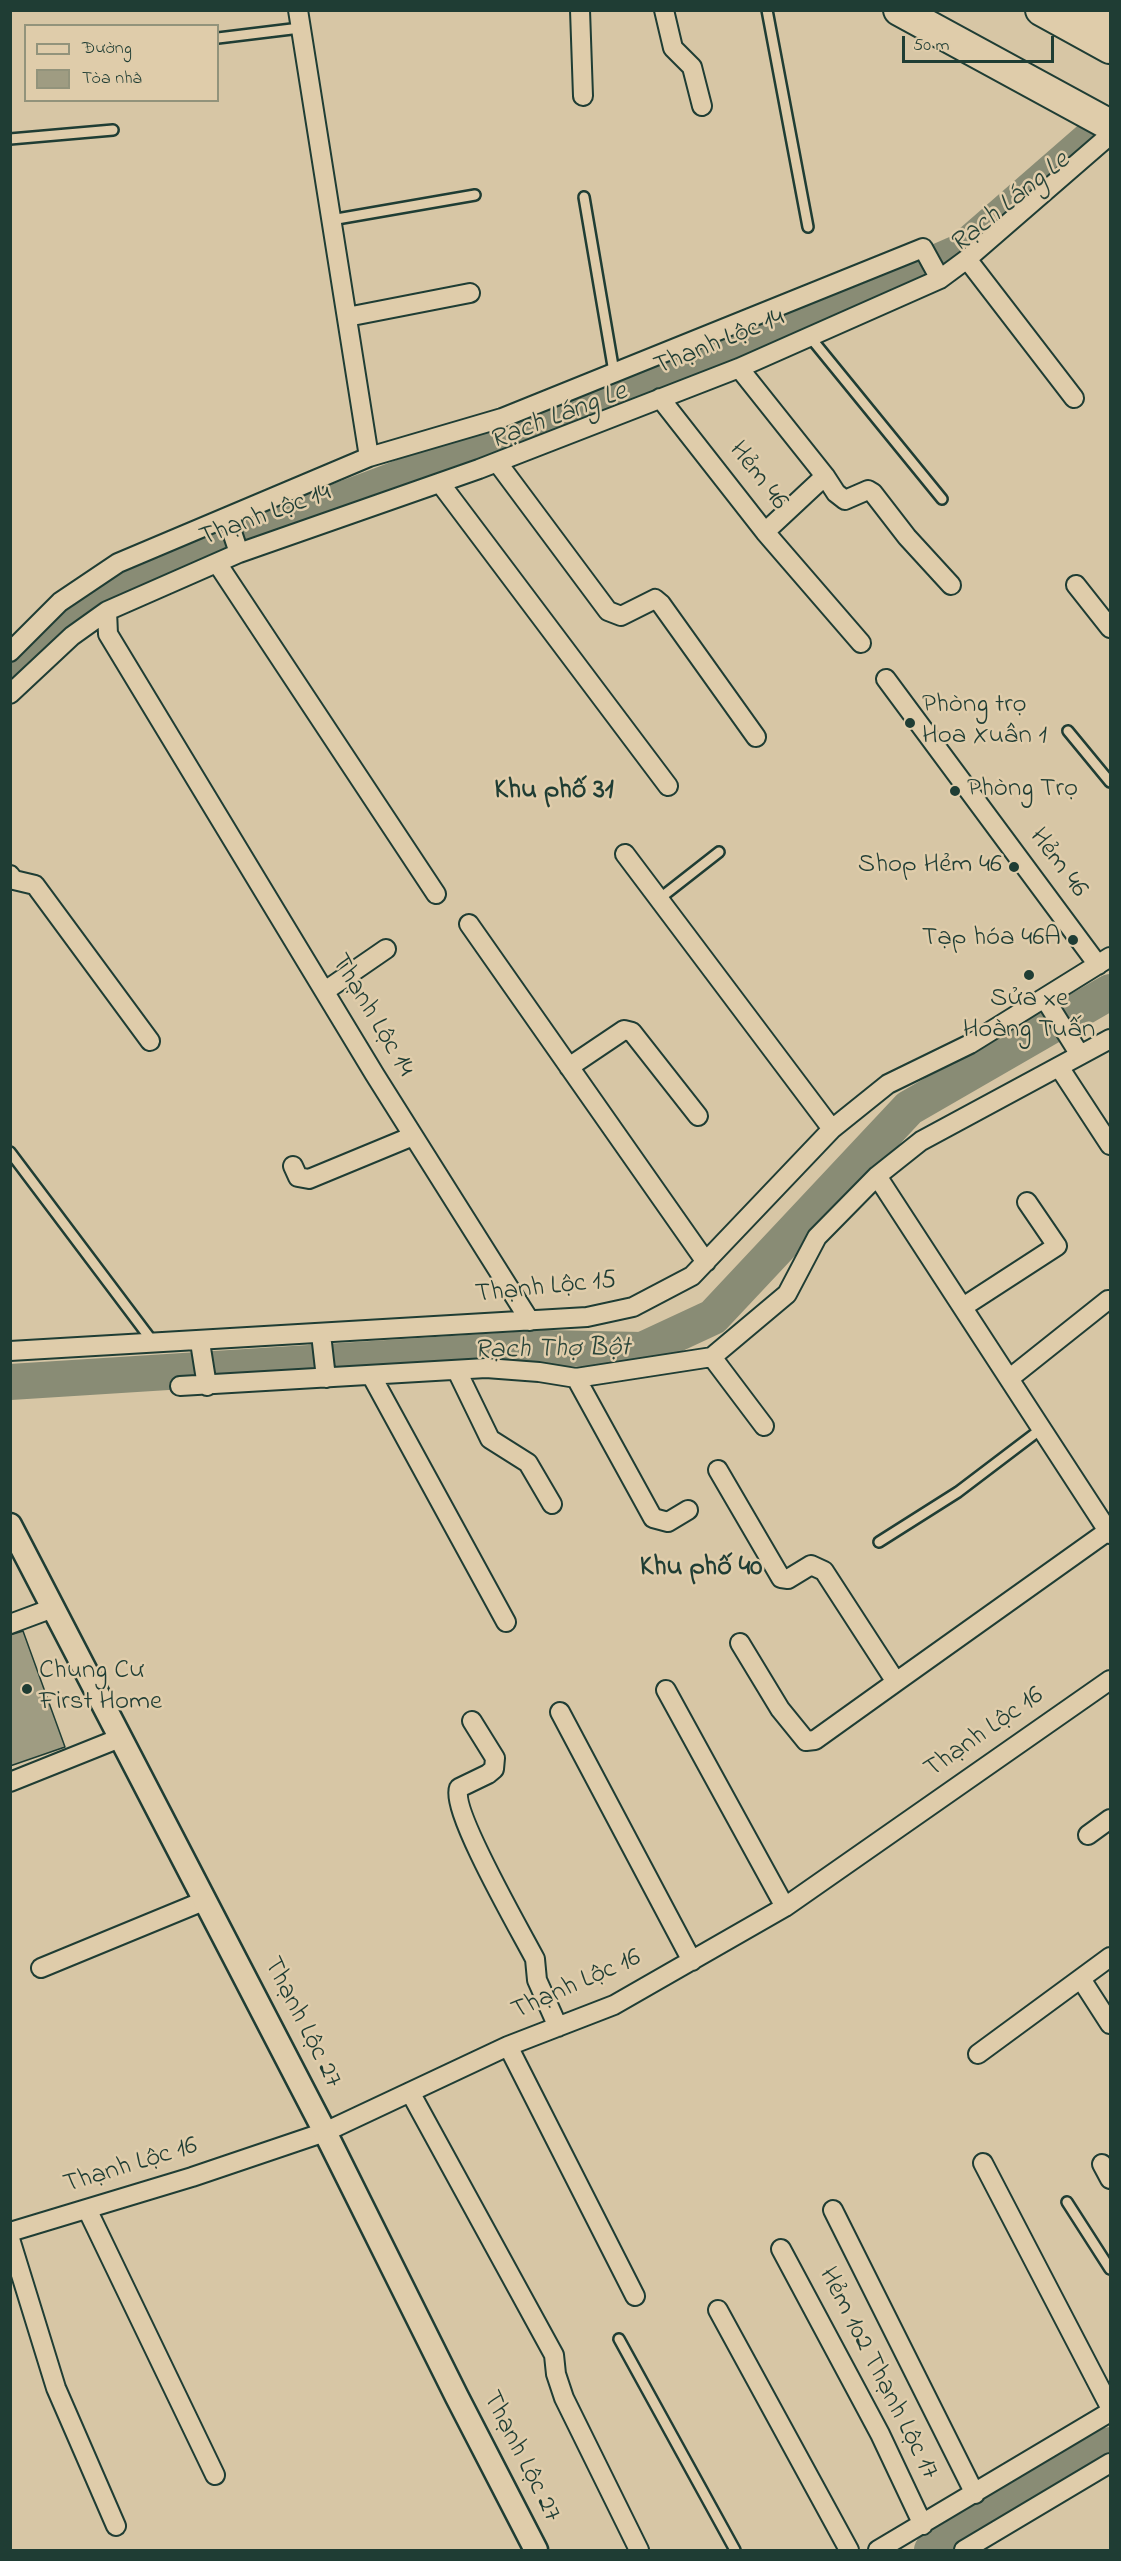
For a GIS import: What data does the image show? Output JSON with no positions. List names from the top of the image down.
{
  "streets": {
    "street": [
      "Thạnh Lộc 14",
      "Hẻm 46",
      "Thạnh Lộc 15",
      "Thạnh Lộc 16",
      "Thạnh Lộc 27",
      "Hẻm 102 Thạnh Lộc 17"
    ]
  },
  "crossings": [
    ["Thạnh Lộc 14", "Hẻm 46"],
    ["Thạnh Lộc 14", "Thạnh Lộc 15"],
    ["Hẻm 46", "Thạnh Lộc 15"],
    ["Thạnh Lộc 16", "Thạnh Lộc 27"]
  ],
  "districts": ["Khu phố 31", "Khu phố 40"],
  "water": ["Rạch Láng Le", "Rạch Thợ Bột"],
  "places": [
    "Phòng trọ Hoa Xuân 1",
    "Phòng Trọ",
    "Shop Hẻm 46",
    "Tạp hóa 46A",
    "Sửa xe Hoàng Tuấn",
    "Chung Cư First Home"
  ],
  "legend": ["Đường", "Tòa nhà"],
  "scale_bar": "50 m"
}
